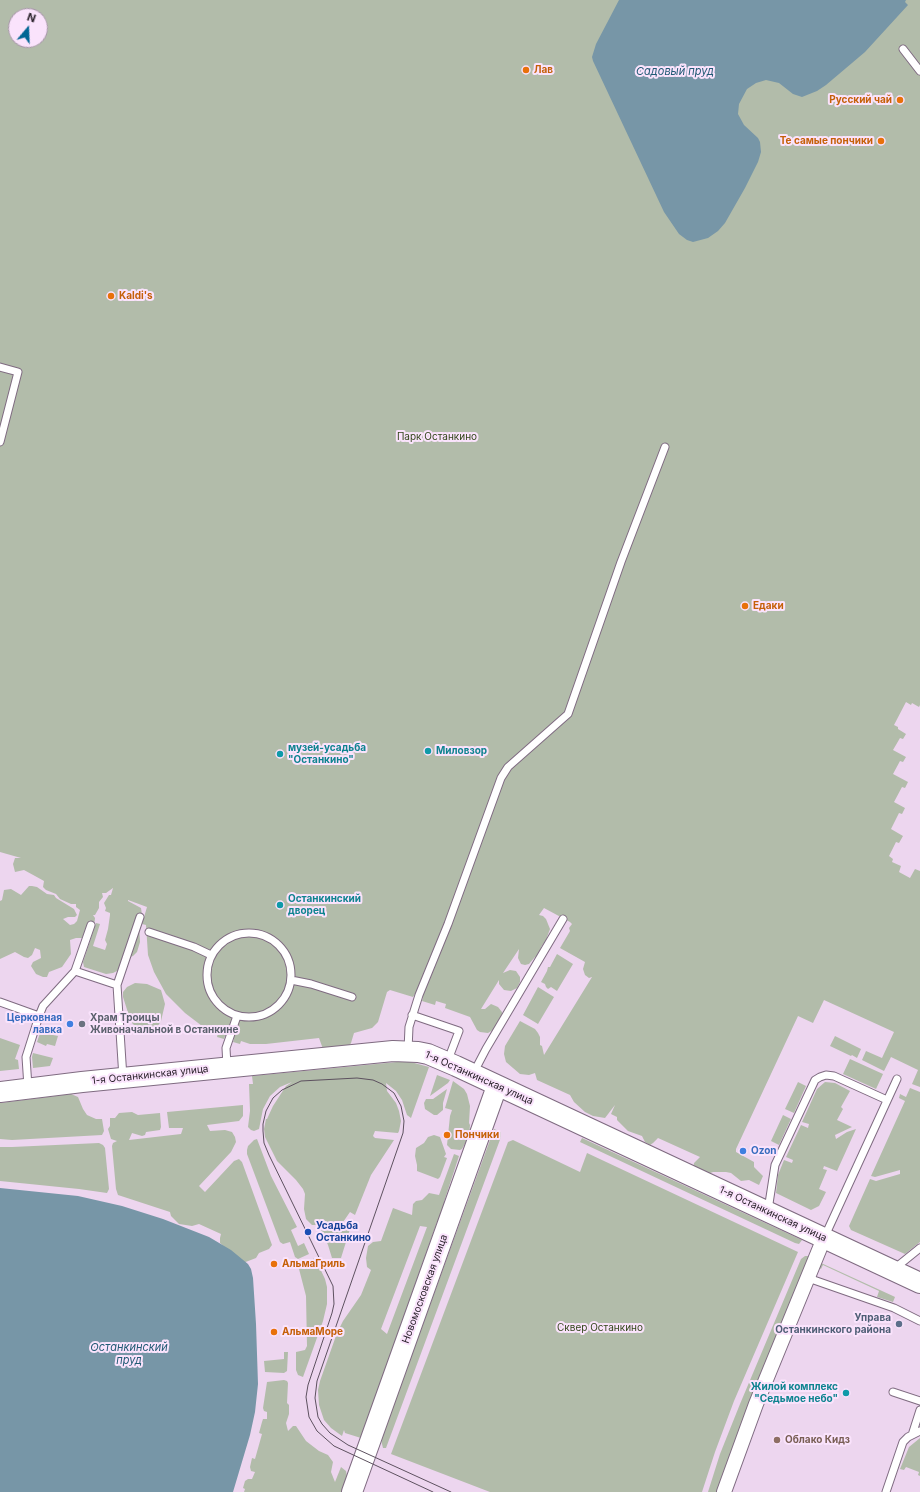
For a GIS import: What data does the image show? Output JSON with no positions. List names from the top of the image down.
{
  "streets": {
    "street": ["1-я Останкинская улица", "Новомосковская улица"]
  },
  "crossings": [
    ["1-я Останкинская улица", "Новомосковская улица"]
  ],
  "water": ["Садовый пруд", "Останкинский пруд"],
  "parks": ["Парк Останкино", "Сквер Останкино"],
  "places": [
    "Лав",
    "Русский чай",
    "Те самые пончики",
    "Kaldi's",
    "Едаки",
    "Миловзор",
    "музей-усадьба \"Останкино\"",
    "Останкинский дворец",
    "Церковная лавка",
    "Храм Троицы Живоначальной в Останкине",
    "Пончики",
    "Ozon",
    "Усадьба Останкино",
    "АльмаГриль",
    "Управа Останкинского района",
    "АльмаМоре",
    "Жилой комплекс \"Седьмое небо\"",
    "Облако Кидз"
  ],
  "north": "top"
}
